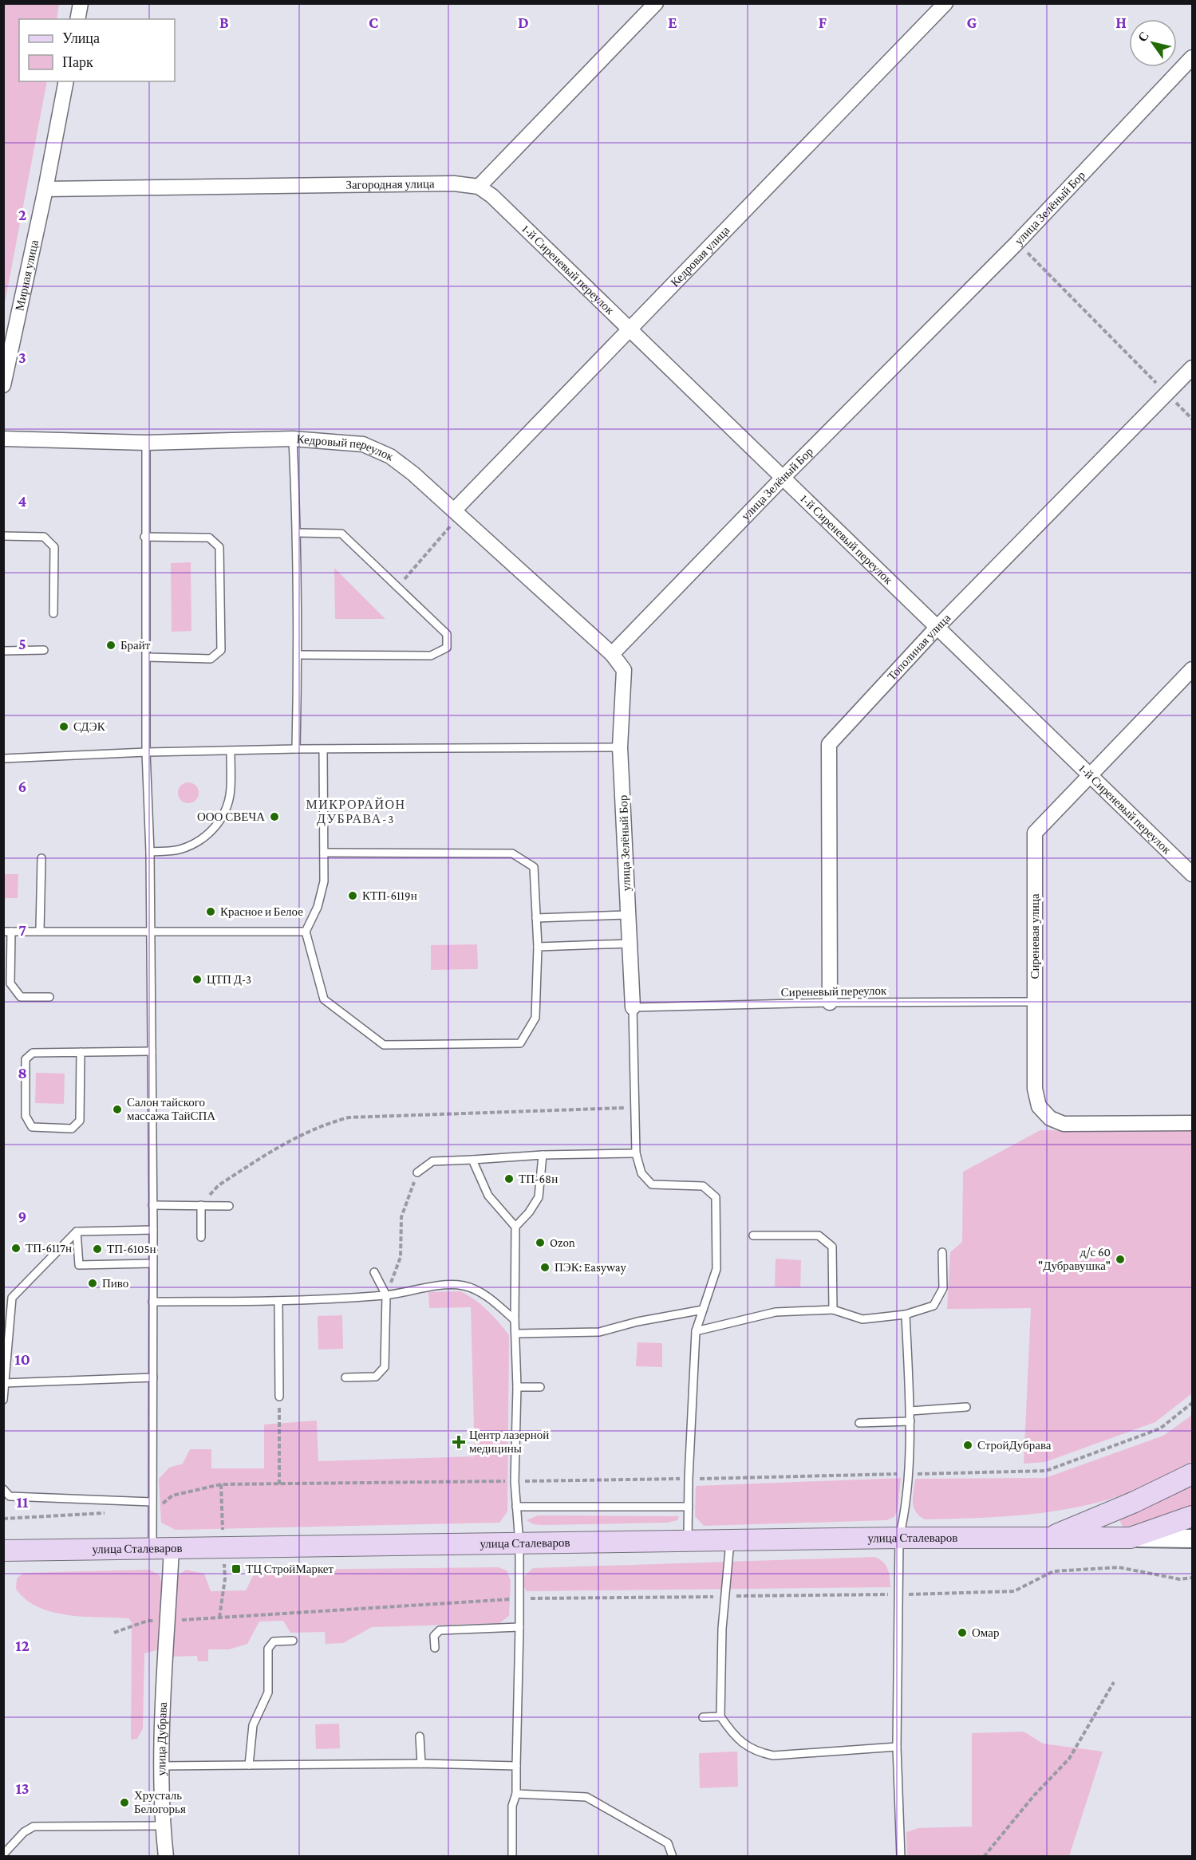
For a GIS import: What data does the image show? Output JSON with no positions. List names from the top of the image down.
{
  "streets": {
    "main road": ["улица Сталеваров"],
    "street": [
      "Загородная улица",
      "улица Зелёный Бор",
      "Кедровая улица",
      "1-й Сиреневый переулок",
      "Мирная улица",
      "Кедровый переулок",
      "Тополиная улица",
      "Сиреневая улица",
      "улица Дубрава"
    ],
    "lane": ["Сиреневый переулок"]
  },
  "crossings": [
    ["Загородная улица", "1-й Сиреневый переулок"],
    ["Загородная улица", "Мирная улица"],
    ["улица Зелёный Бор", "1-й Сиреневый переулок"],
    ["улица Зелёный Бор", "Кедровый переулок"],
    ["улица Зелёный Бор", "Сиреневый переулок"],
    ["Кедровая улица", "1-й Сиреневый переулок"],
    ["Кедровая улица", "Кедровый переулок"],
    ["1-й Сиреневый переулок", "Тополиная улица"],
    ["1-й Сиреневый переулок", "Сиреневая улица"],
    ["Тополиная улица", "Сиреневый переулок"],
    ["Сиреневая улица", "Сиреневый переулок"],
    ["улица Сталеваров", "улица Дубрава"]
  ],
  "districts": ["МИКРОРАЙОН ДУБРАВА-3"],
  "places": {
    "other": [
      "Брайт",
      "СДЭК",
      "ООО СВЕЧА",
      "КТП-6119н",
      "Красное и Белое",
      "ЦТП Д-3",
      "Салон тайского массажа ТайСПА",
      "ТП-68н",
      "Ozon",
      "ТП-6117н",
      "ТП-6105н",
      "д/с 60 \"Дубравушка\"",
      "ПЭК: Easyway",
      "Пиво",
      "СтройДубрава",
      "Омар",
      "Хрусталь Белогорья"
    ],
    "health": ["Центр лазерной медицины"],
    "transit": ["ТЦ СтройМаркет"]
  },
  "legend": ["Улица", "Парк"],
  "north": "top left",
  "grid": {
    "columns": [
      "B",
      "C",
      "D",
      "E",
      "F",
      "G",
      "H"
    ],
    "rows": [
      "2",
      "3",
      "4",
      "5",
      "6",
      "7",
      "8",
      "9",
      "10",
      "11",
      "12",
      "13"
    ]
  }
}
